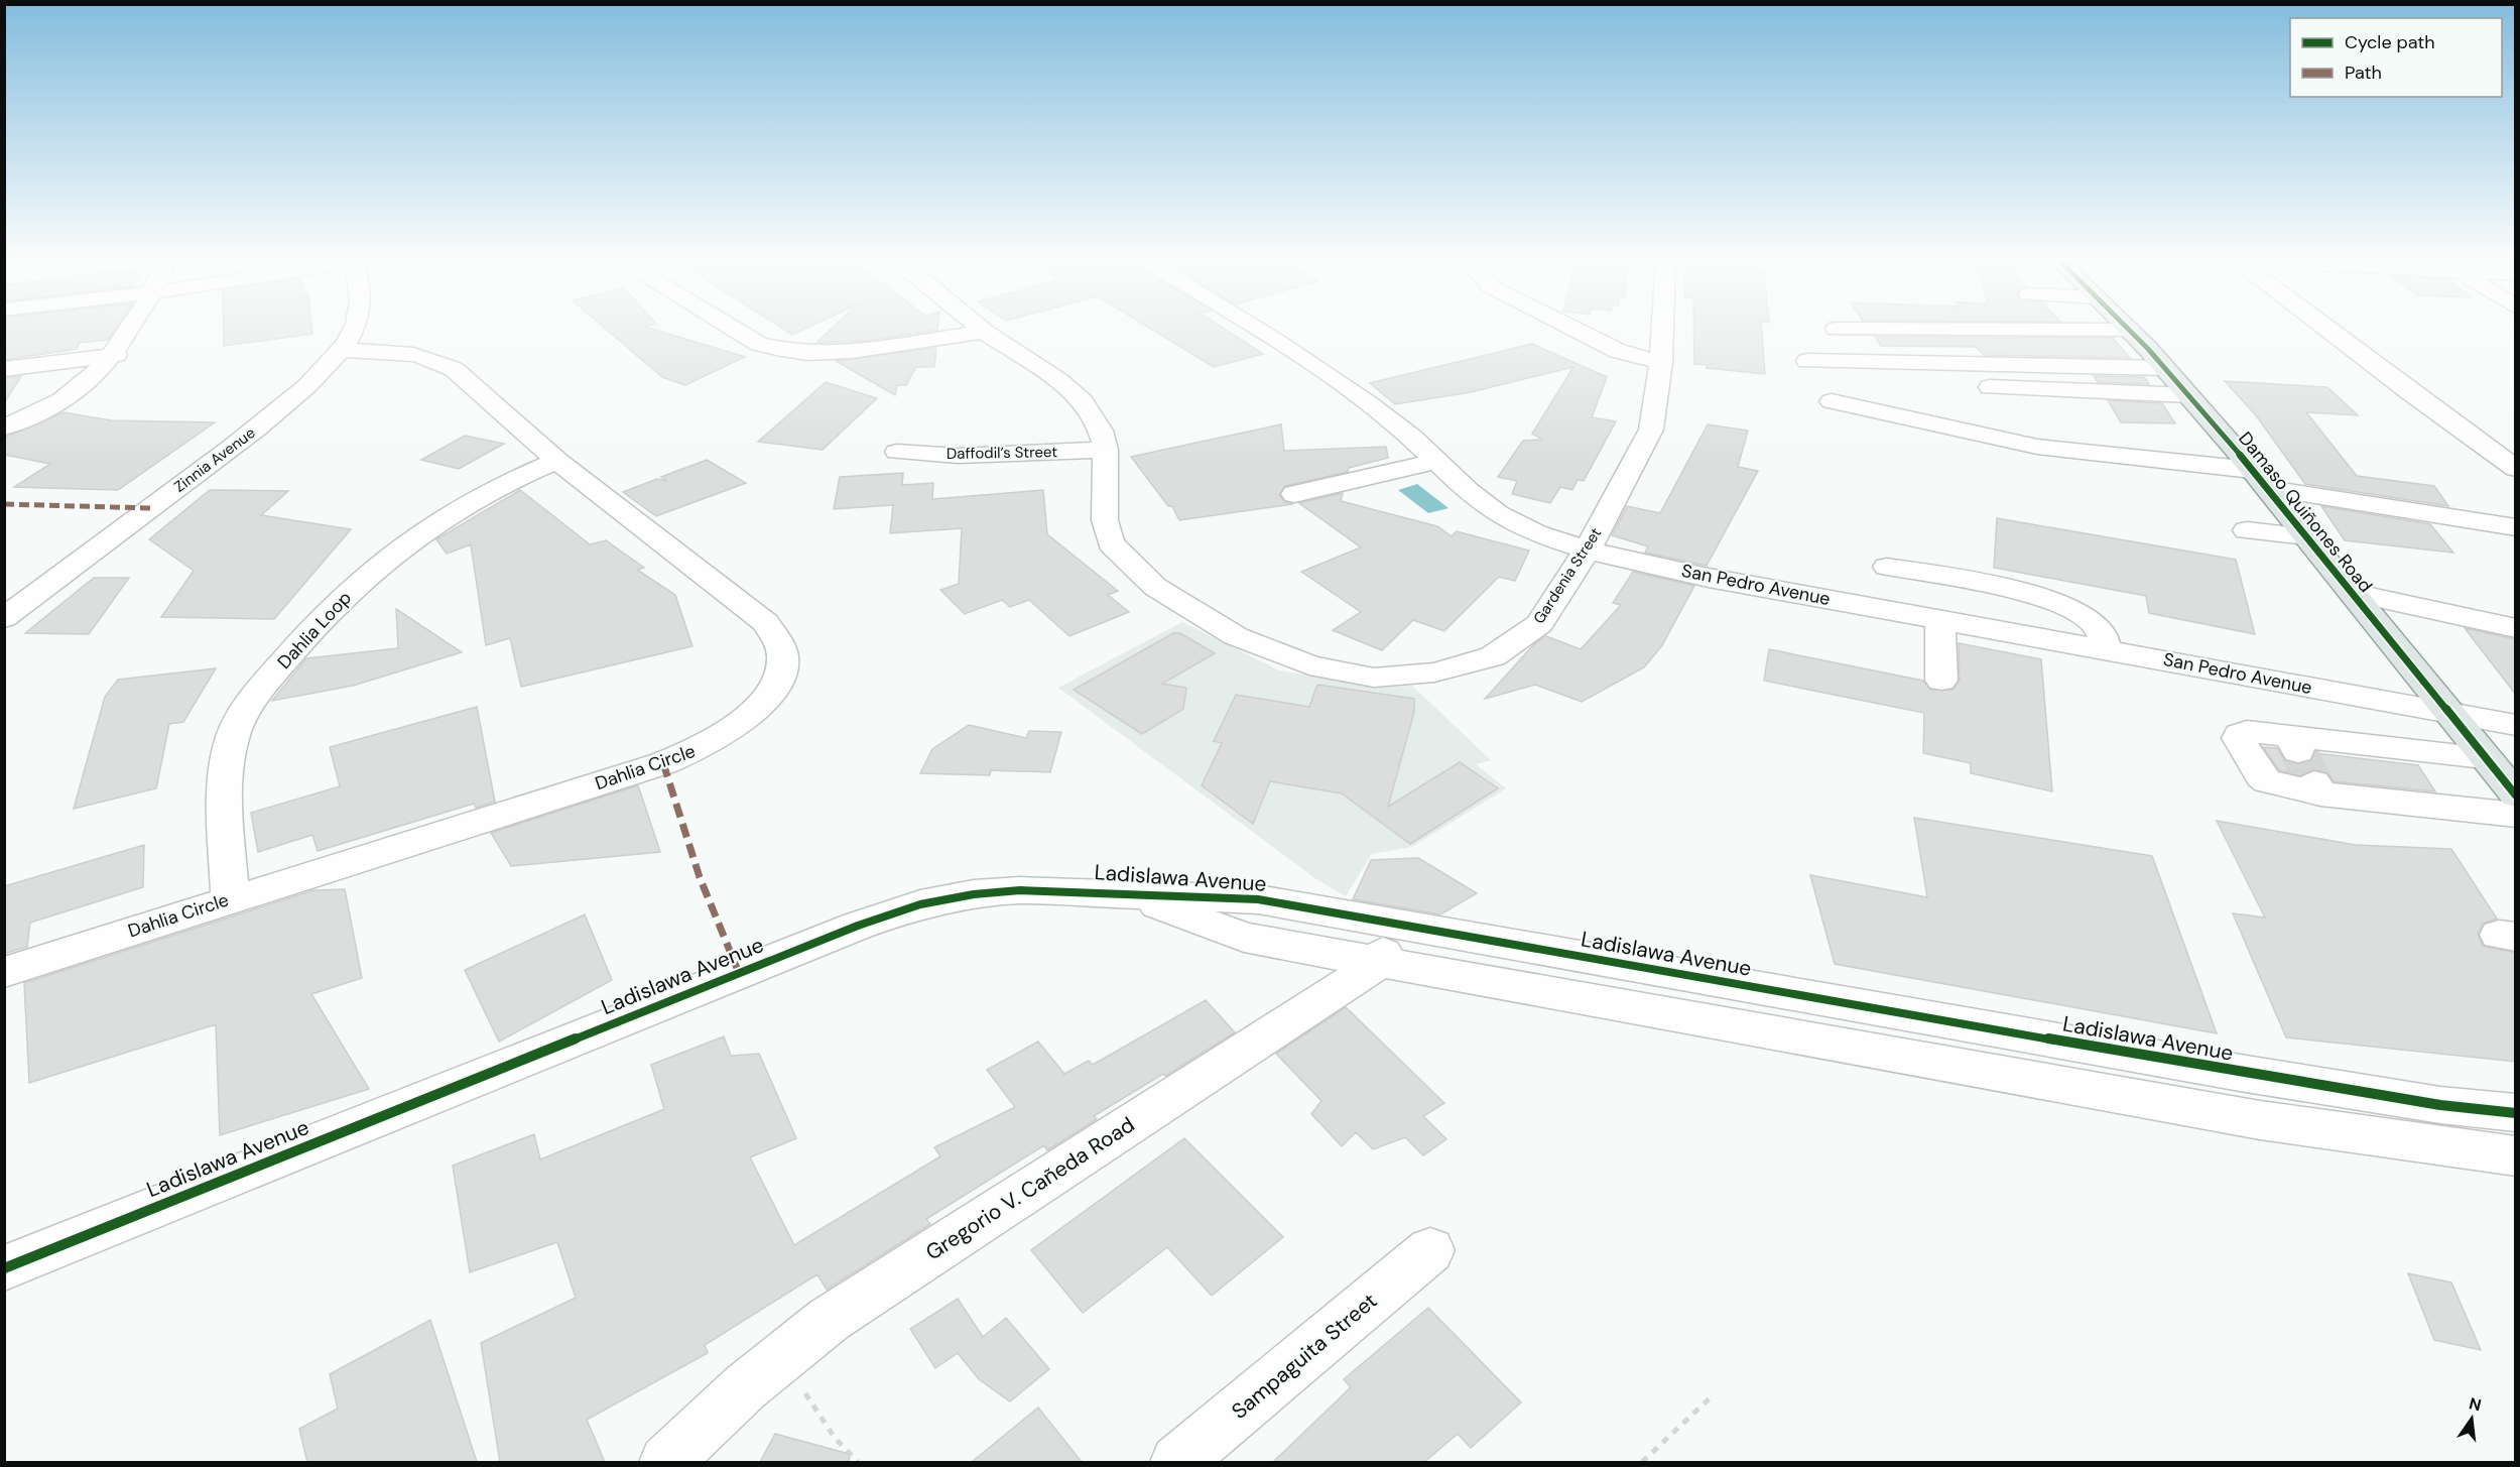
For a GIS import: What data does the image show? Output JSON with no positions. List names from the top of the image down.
{
  "streets": {
    "main road": ["Damaso Quiñones Road"],
    "street": [
      "Daffodil’s Street",
      "Zinnia Avenue",
      "Gardenia Street",
      "San Pedro Avenue",
      "Dahlia Loop",
      "Dahlia Circle",
      "Ladislawa Avenue",
      "Gregorio V. Cañeda Road",
      "Sampaguita Street"
    ]
  },
  "crossings": [
    ["Daffodil’s Street", "Gardenia Street"],
    ["Zinnia Avenue", "Dahlia Circle"],
    ["Damaso Quiñones Road", "San Pedro Avenue"],
    ["Gardenia Street", "San Pedro Avenue"],
    ["Dahlia Loop", "Dahlia Circle"],
    ["Ladislawa Avenue", "Gregorio V. Cañeda Road"]
  ],
  "legend": ["Cycle path", "Path"],
  "north": "top"
}
